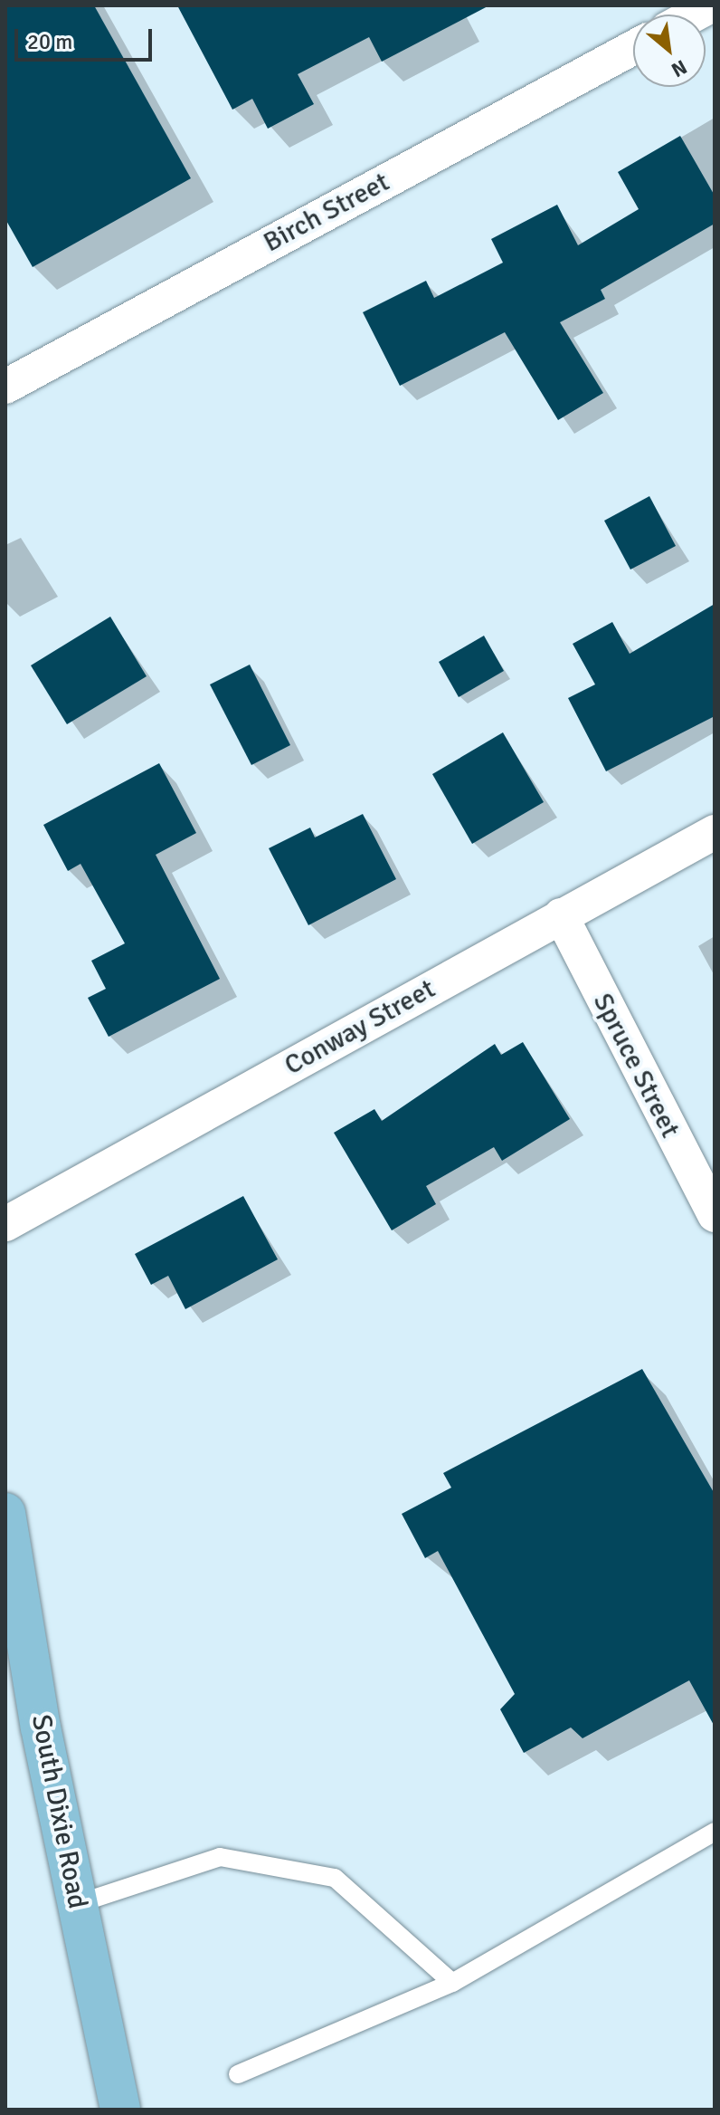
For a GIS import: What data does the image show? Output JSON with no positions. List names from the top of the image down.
{
  "streets": {
    "main road": ["South Dixie Road"],
    "street": ["Birch Street", "Conway Street", "Spruce Street"]
  },
  "crossings": [
    ["Conway Street", "Spruce Street"]
  ],
  "scale_bar": "20 m",
  "north": "bottom right"
}
